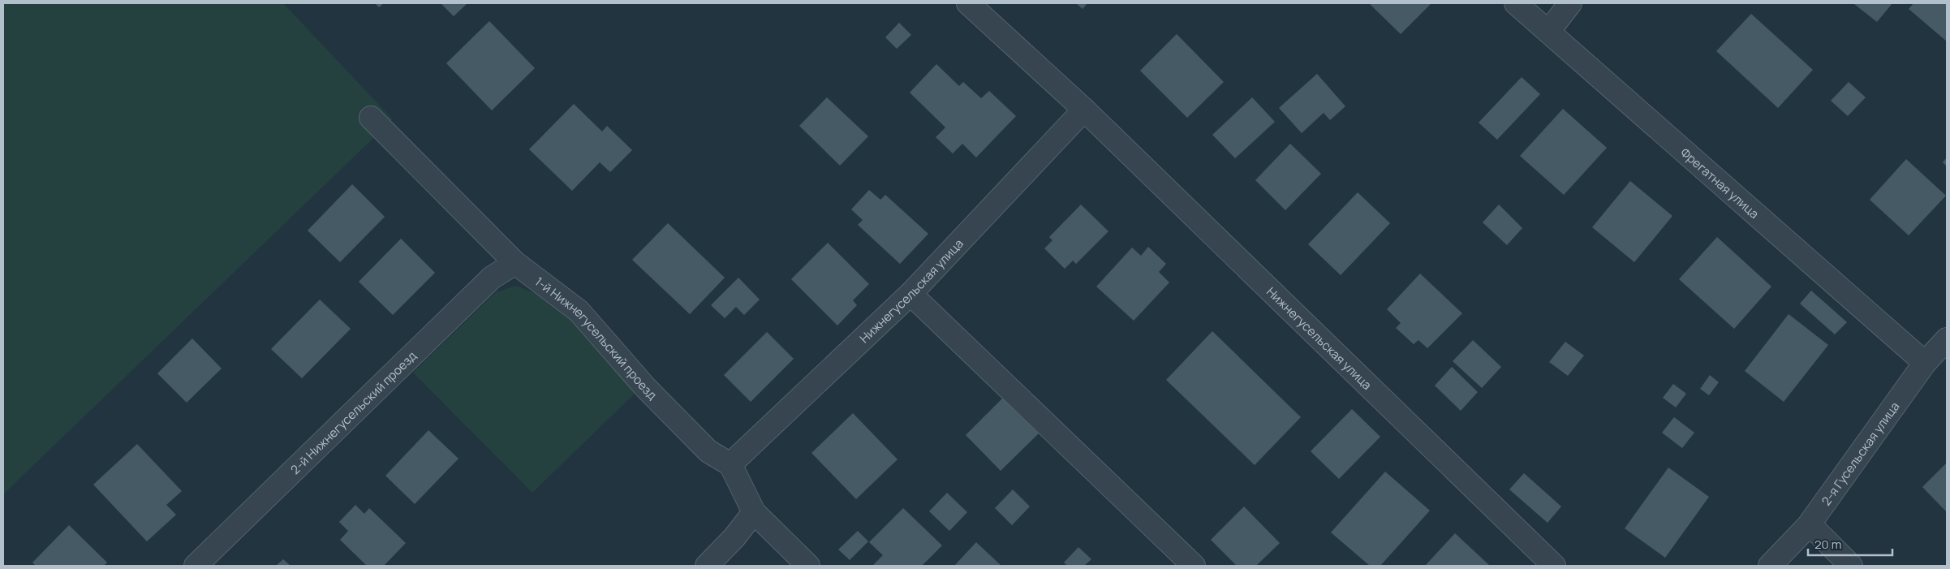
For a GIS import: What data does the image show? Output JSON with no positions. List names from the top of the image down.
{
  "streets": {
    "street": [
      "Фрегатная улица",
      "Нижнегусельская улица",
      "1-й Нижнегусельский проезд",
      "2-й Нижнегусельский проезд",
      "2-я Гусельская улица"
    ]
  },
  "crossings": [
    ["Фрегатная улица", "2-я Гусельская улица"],
    ["Нижнегусельская улица", "1-й Нижнегусельский проезд"],
    ["1-й Нижнегусельский проезд", "2-й Нижнегусельский проезд"]
  ],
  "scale_bar": "20 m"
}
